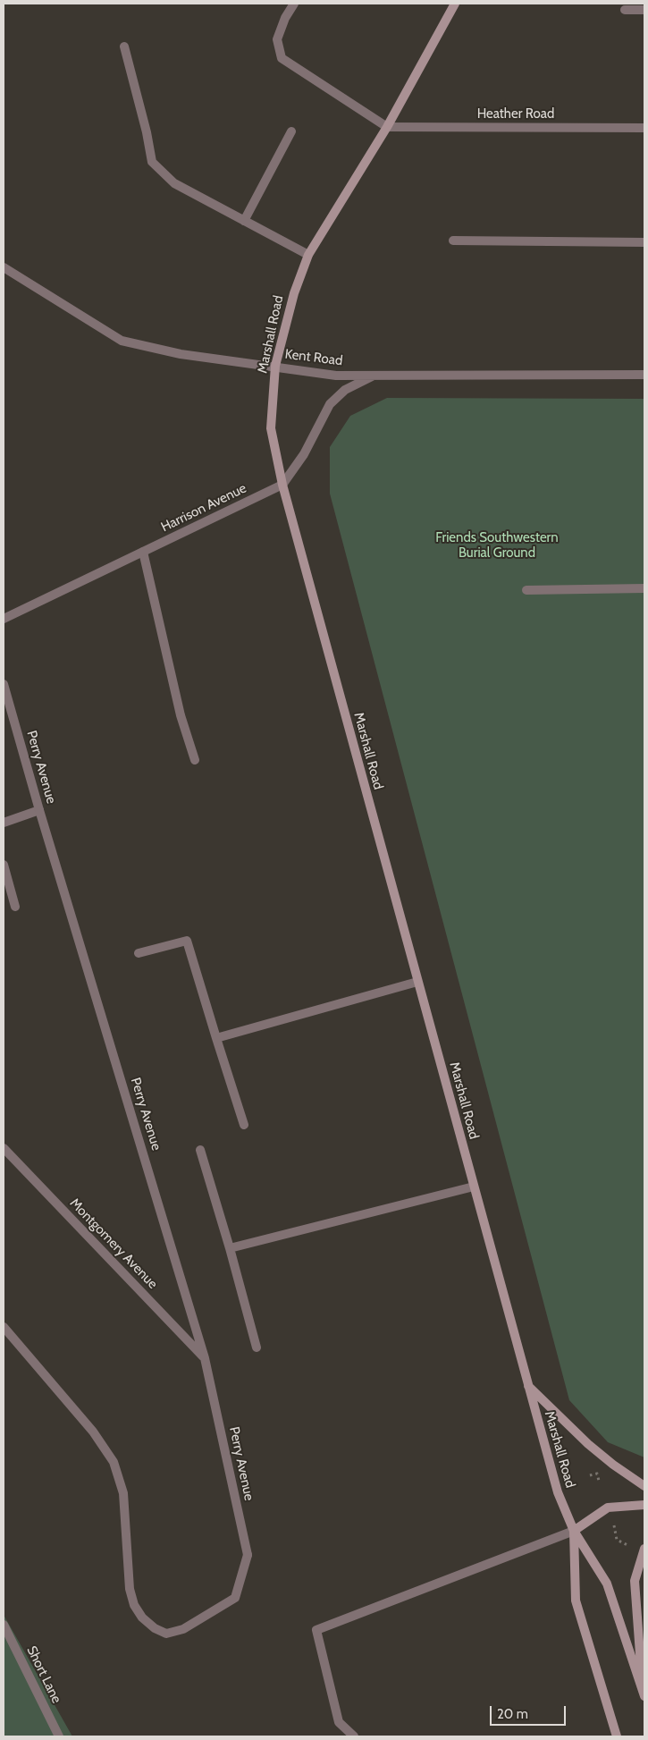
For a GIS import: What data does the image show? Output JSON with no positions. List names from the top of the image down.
{
  "streets": {
    "main road": ["Marshall Road"],
    "street": [
      "Heather Road",
      "Kent Road",
      "Harrison Avenue",
      "Perry Avenue",
      "Montgomery Avenue",
      "Short Lane"
    ]
  },
  "crossings": [
    ["Heather Road", "Marshall Road"],
    ["Marshall Road", "Kent Road"],
    ["Marshall Road", "Harrison Avenue"],
    ["Kent Road", "Harrison Avenue"],
    ["Perry Avenue", "Montgomery Avenue"]
  ],
  "parks": ["Friends Southwestern Burial Ground"],
  "scale_bar": "20 m"
}
